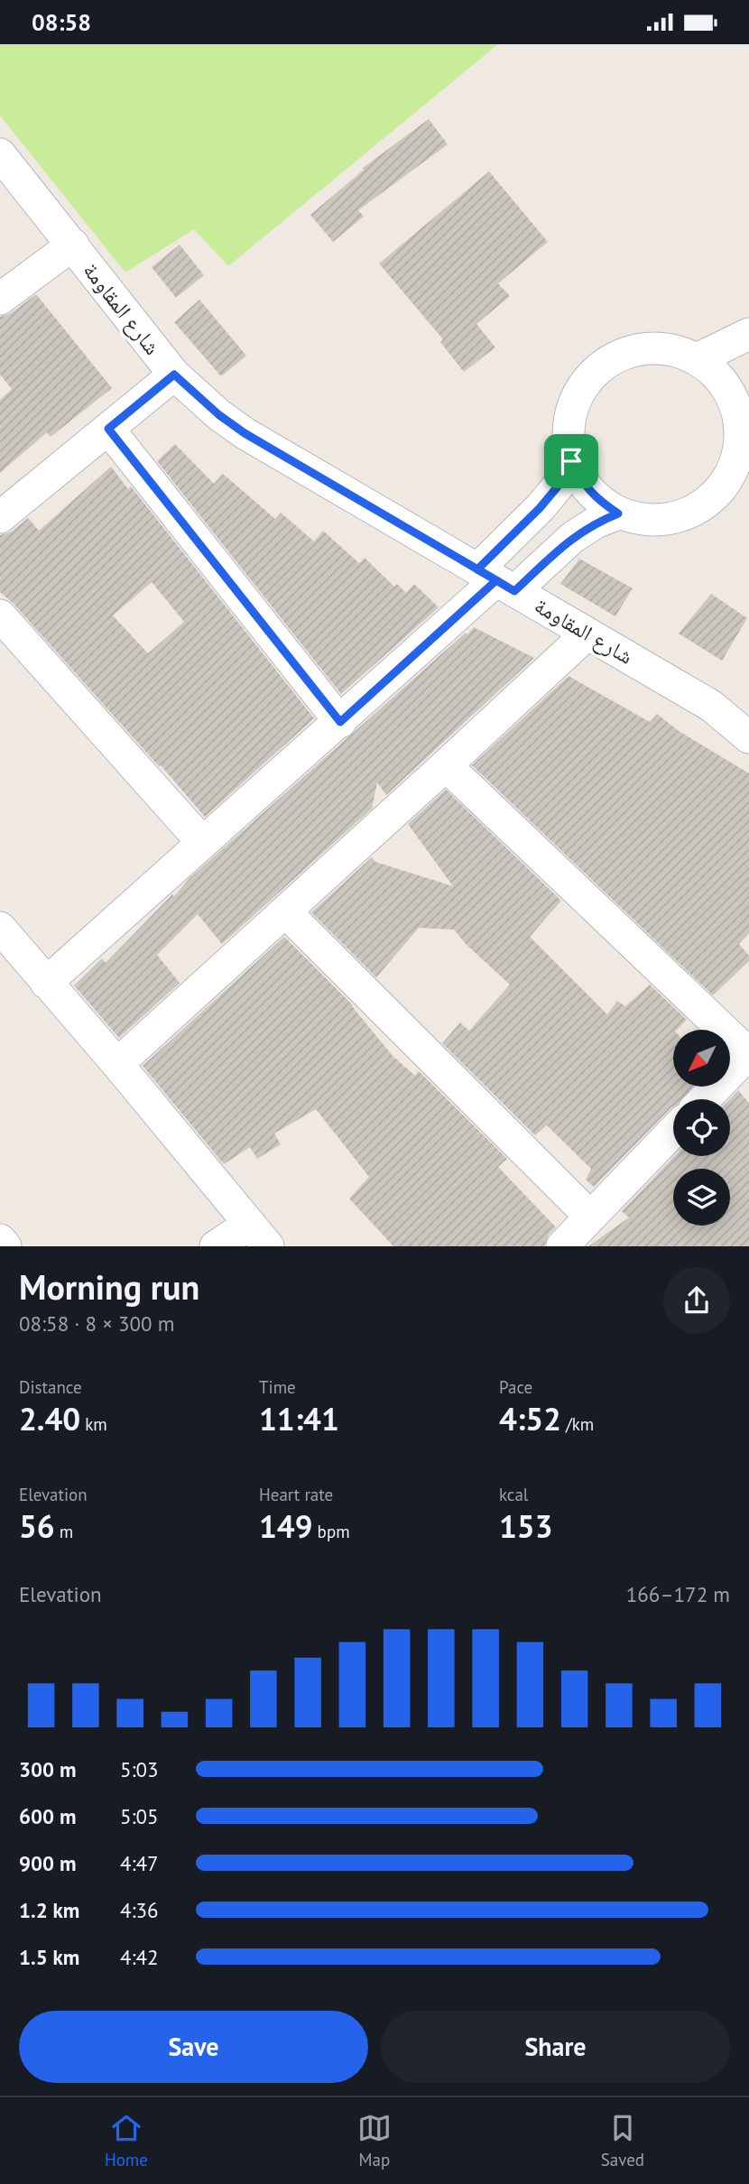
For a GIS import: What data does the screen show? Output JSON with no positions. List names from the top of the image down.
{
  "streets": {
    "street": ["شارع المقاومة"]
  },
  "north": "bottom left",
  "page": {
    "status": "08:58",
    "heading": ["Morning run", "08:58 · 8 × 300 m"],
    "stats": [
      ["Distance", "2.40 km"],
      ["Time", "11:41"],
      ["Pace", "4:52 /km"],
      ["Elevation", "56 m"],
      ["Heart rate", "149 bpm"],
      ["kcal", "153"]
    ],
    "chart": ["Elevation", "166–172 m"],
    "list": [
      {
        "name": "300 m",
        "note": "5:03"
      },
      {
        "name": "600 m",
        "note": "5:05"
      },
      {
        "name": "900 m",
        "note": "4:47"
      },
      {
        "name": "1.2 km",
        "note": "4:36"
      },
      {
        "name": "1.5 km",
        "note": "4:42"
      }
    ],
    "buttons": ["Save", "Share"],
    "tabs": ["Home", "Map", "Saved"]
  }
}
